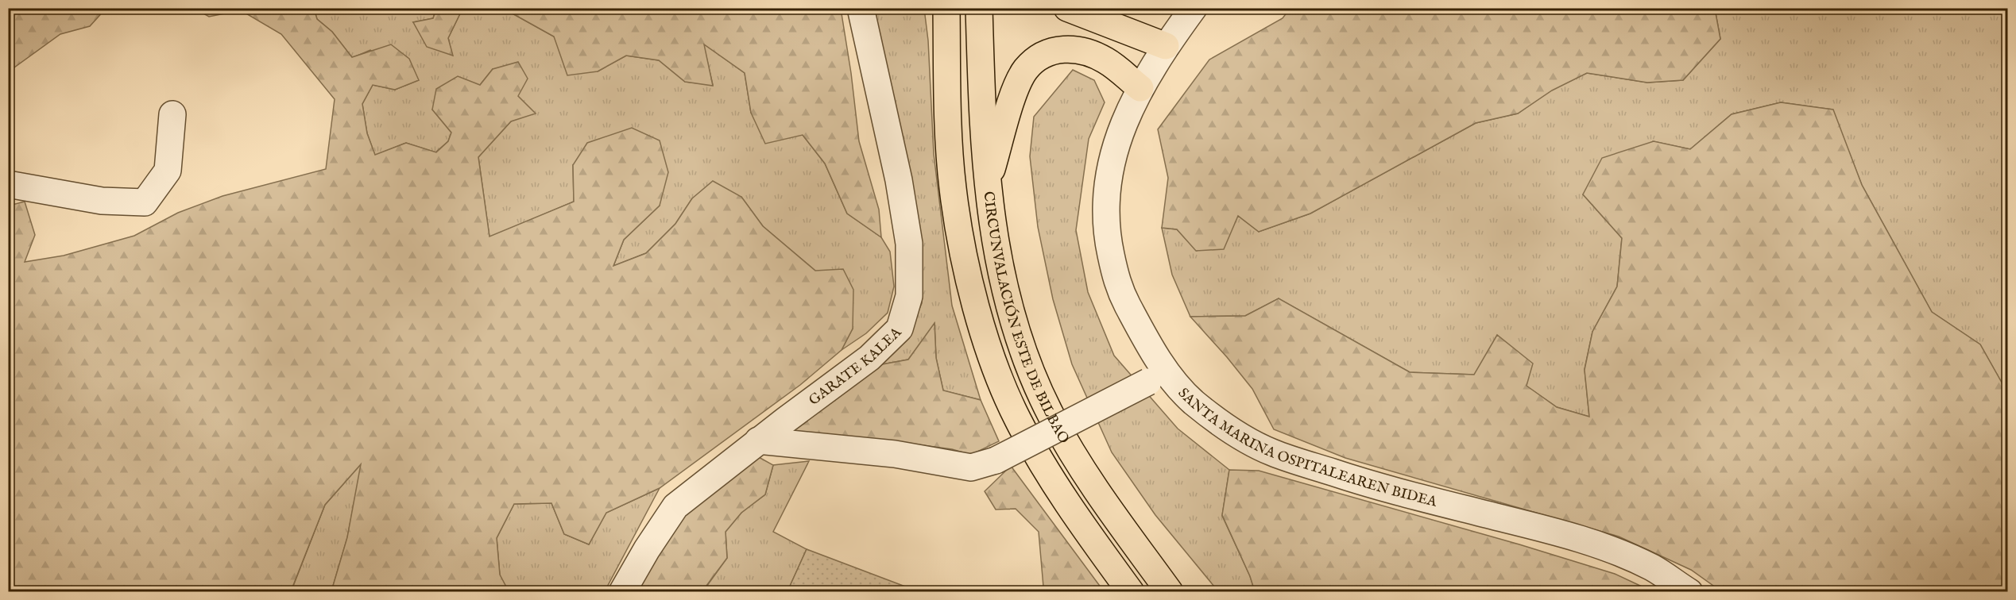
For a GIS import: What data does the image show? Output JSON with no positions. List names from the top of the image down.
{
  "streets": {
    "main road": ["CIRCUNVALACIÓN ESTE DE BILBAO"],
    "street": ["GARATE KALEA", "SANTA MARINA OSPITALEAREN BIDEA"]
  }
}
